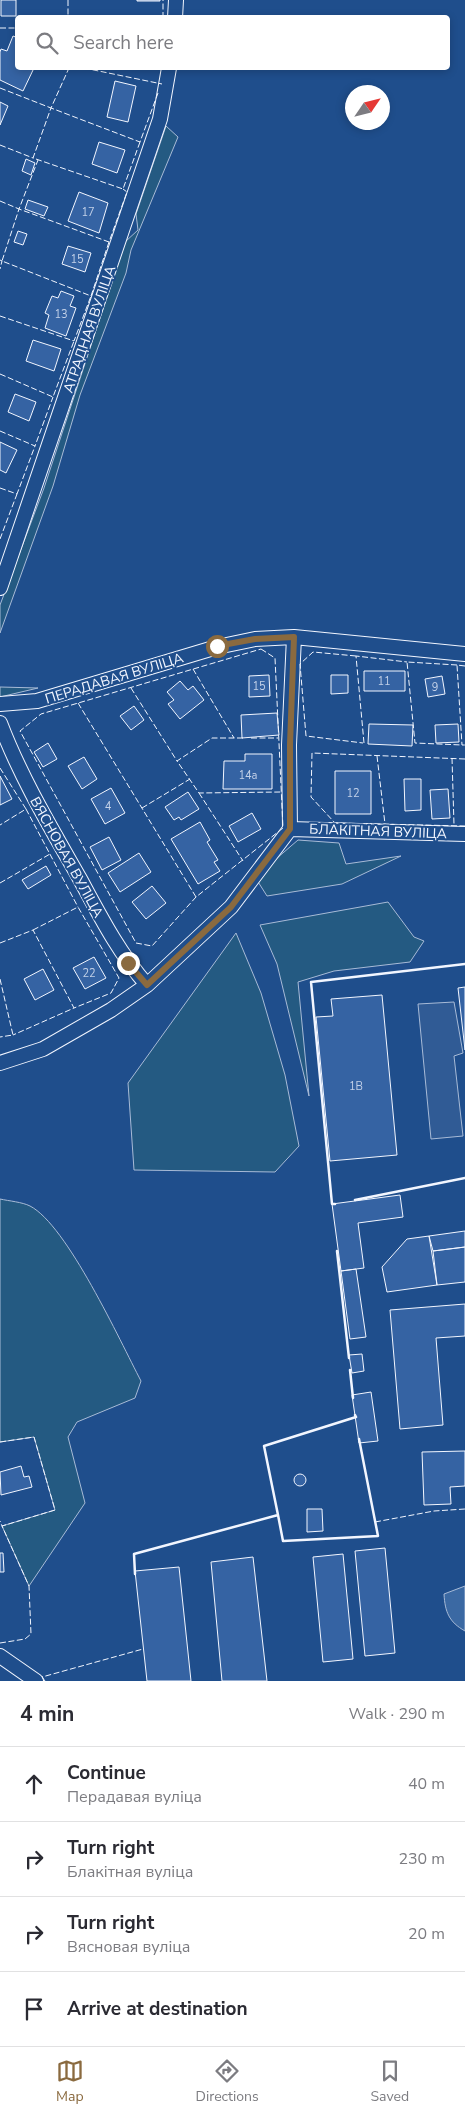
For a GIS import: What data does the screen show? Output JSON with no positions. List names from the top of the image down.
{
  "streets": {
    "street": [
      "АТРАДНАЯ ВУЛІЦА",
      "ПЕРАДАВАЯ ВУЛІЦА",
      "БЛАКІТНАЯ ВУЛІЦА",
      "ВЯСНОВАЯ ВУЛІЦА"
    ]
  },
  "crossings": [
    ["ПЕРАДАВАЯ ВУЛІЦА", "БЛАКІТНАЯ ВУЛІЦА"],
    ["БЛАКІТНАЯ ВУЛІЦА", "ВЯСНОВАЯ ВУЛІЦА"]
  ],
  "house_numbers": [
    "17",
    "15",
    "13",
    "11",
    "15",
    "9",
    "14а",
    "12",
    "4",
    "22",
    "1В"
  ],
  "north": "top right",
  "page": {
    "search": "Search here",
    "heading": ["4 min", "Walk · 290 m"],
    "list": [
      ["Continue", "Перадавая вуліца", "40 m"],
      ["Turn right", "Блакітная вуліца", "230 m"],
      ["Turn right", "Вясновая вуліца", "20 m"],
      "Arrive at destination"
    ],
    "nav": ["Map", "Directions", "Saved"]
  }
}
